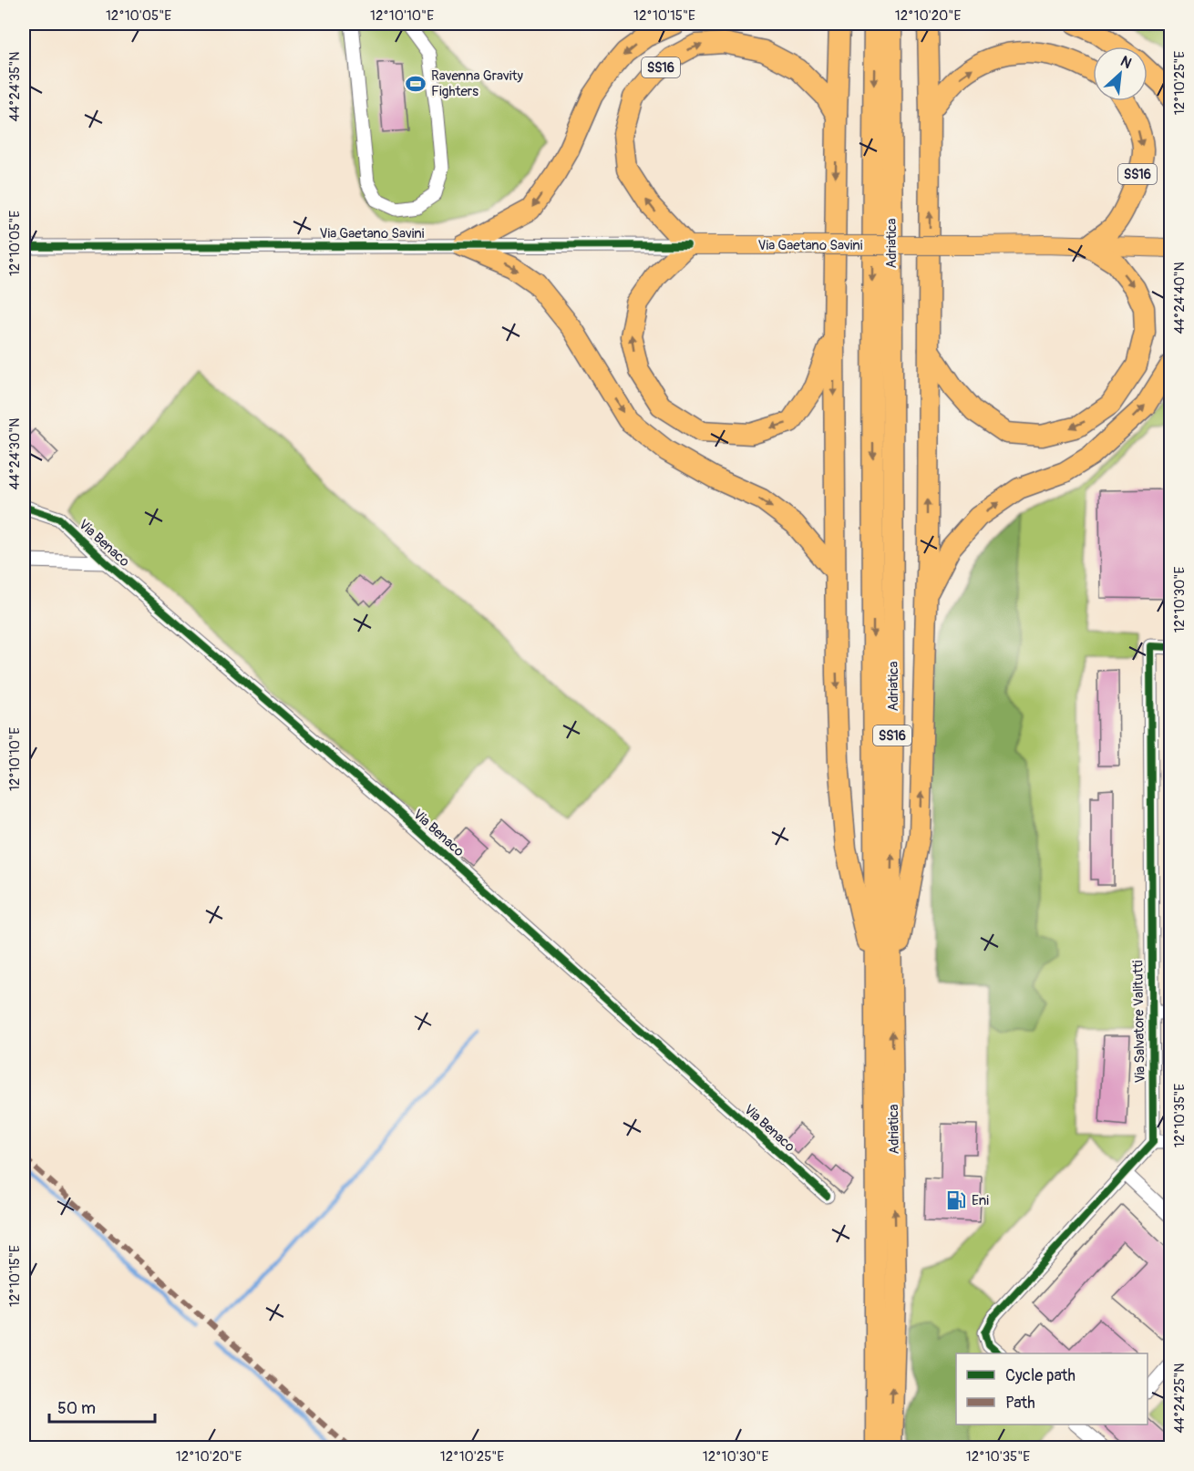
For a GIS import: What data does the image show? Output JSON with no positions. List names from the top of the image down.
{
  "streets": {
    "highway": ["SS16", "Adriatica"],
    "main road": ["Via Gaetano Savini"],
    "street": ["Via Benaco", "Via Salvatore Valitutti"]
  },
  "crossings": [
    ["SS16", "Via Gaetano Savini"],
    ["SS16", "Adriatica"]
  ],
  "places": {
    "sports": ["Ravenna Gravity Fighters"],
    "fuel station": ["Eni"]
  },
  "legend": ["Cycle path", "Path"],
  "scale_bar": "50 m",
  "north": "top right",
  "coordinates": [
    "12°10'05\"E",
    "12°10'10\"E",
    "12°10'15\"E",
    "12°10'20\"E",
    "12°10'25\"E",
    "44°24'35\"N",
    "44°24'40\"N",
    "44°24'30\"N",
    "12°10'30\"E",
    "12°10'35\"E",
    "44°24'25\"N"
  ]
}
